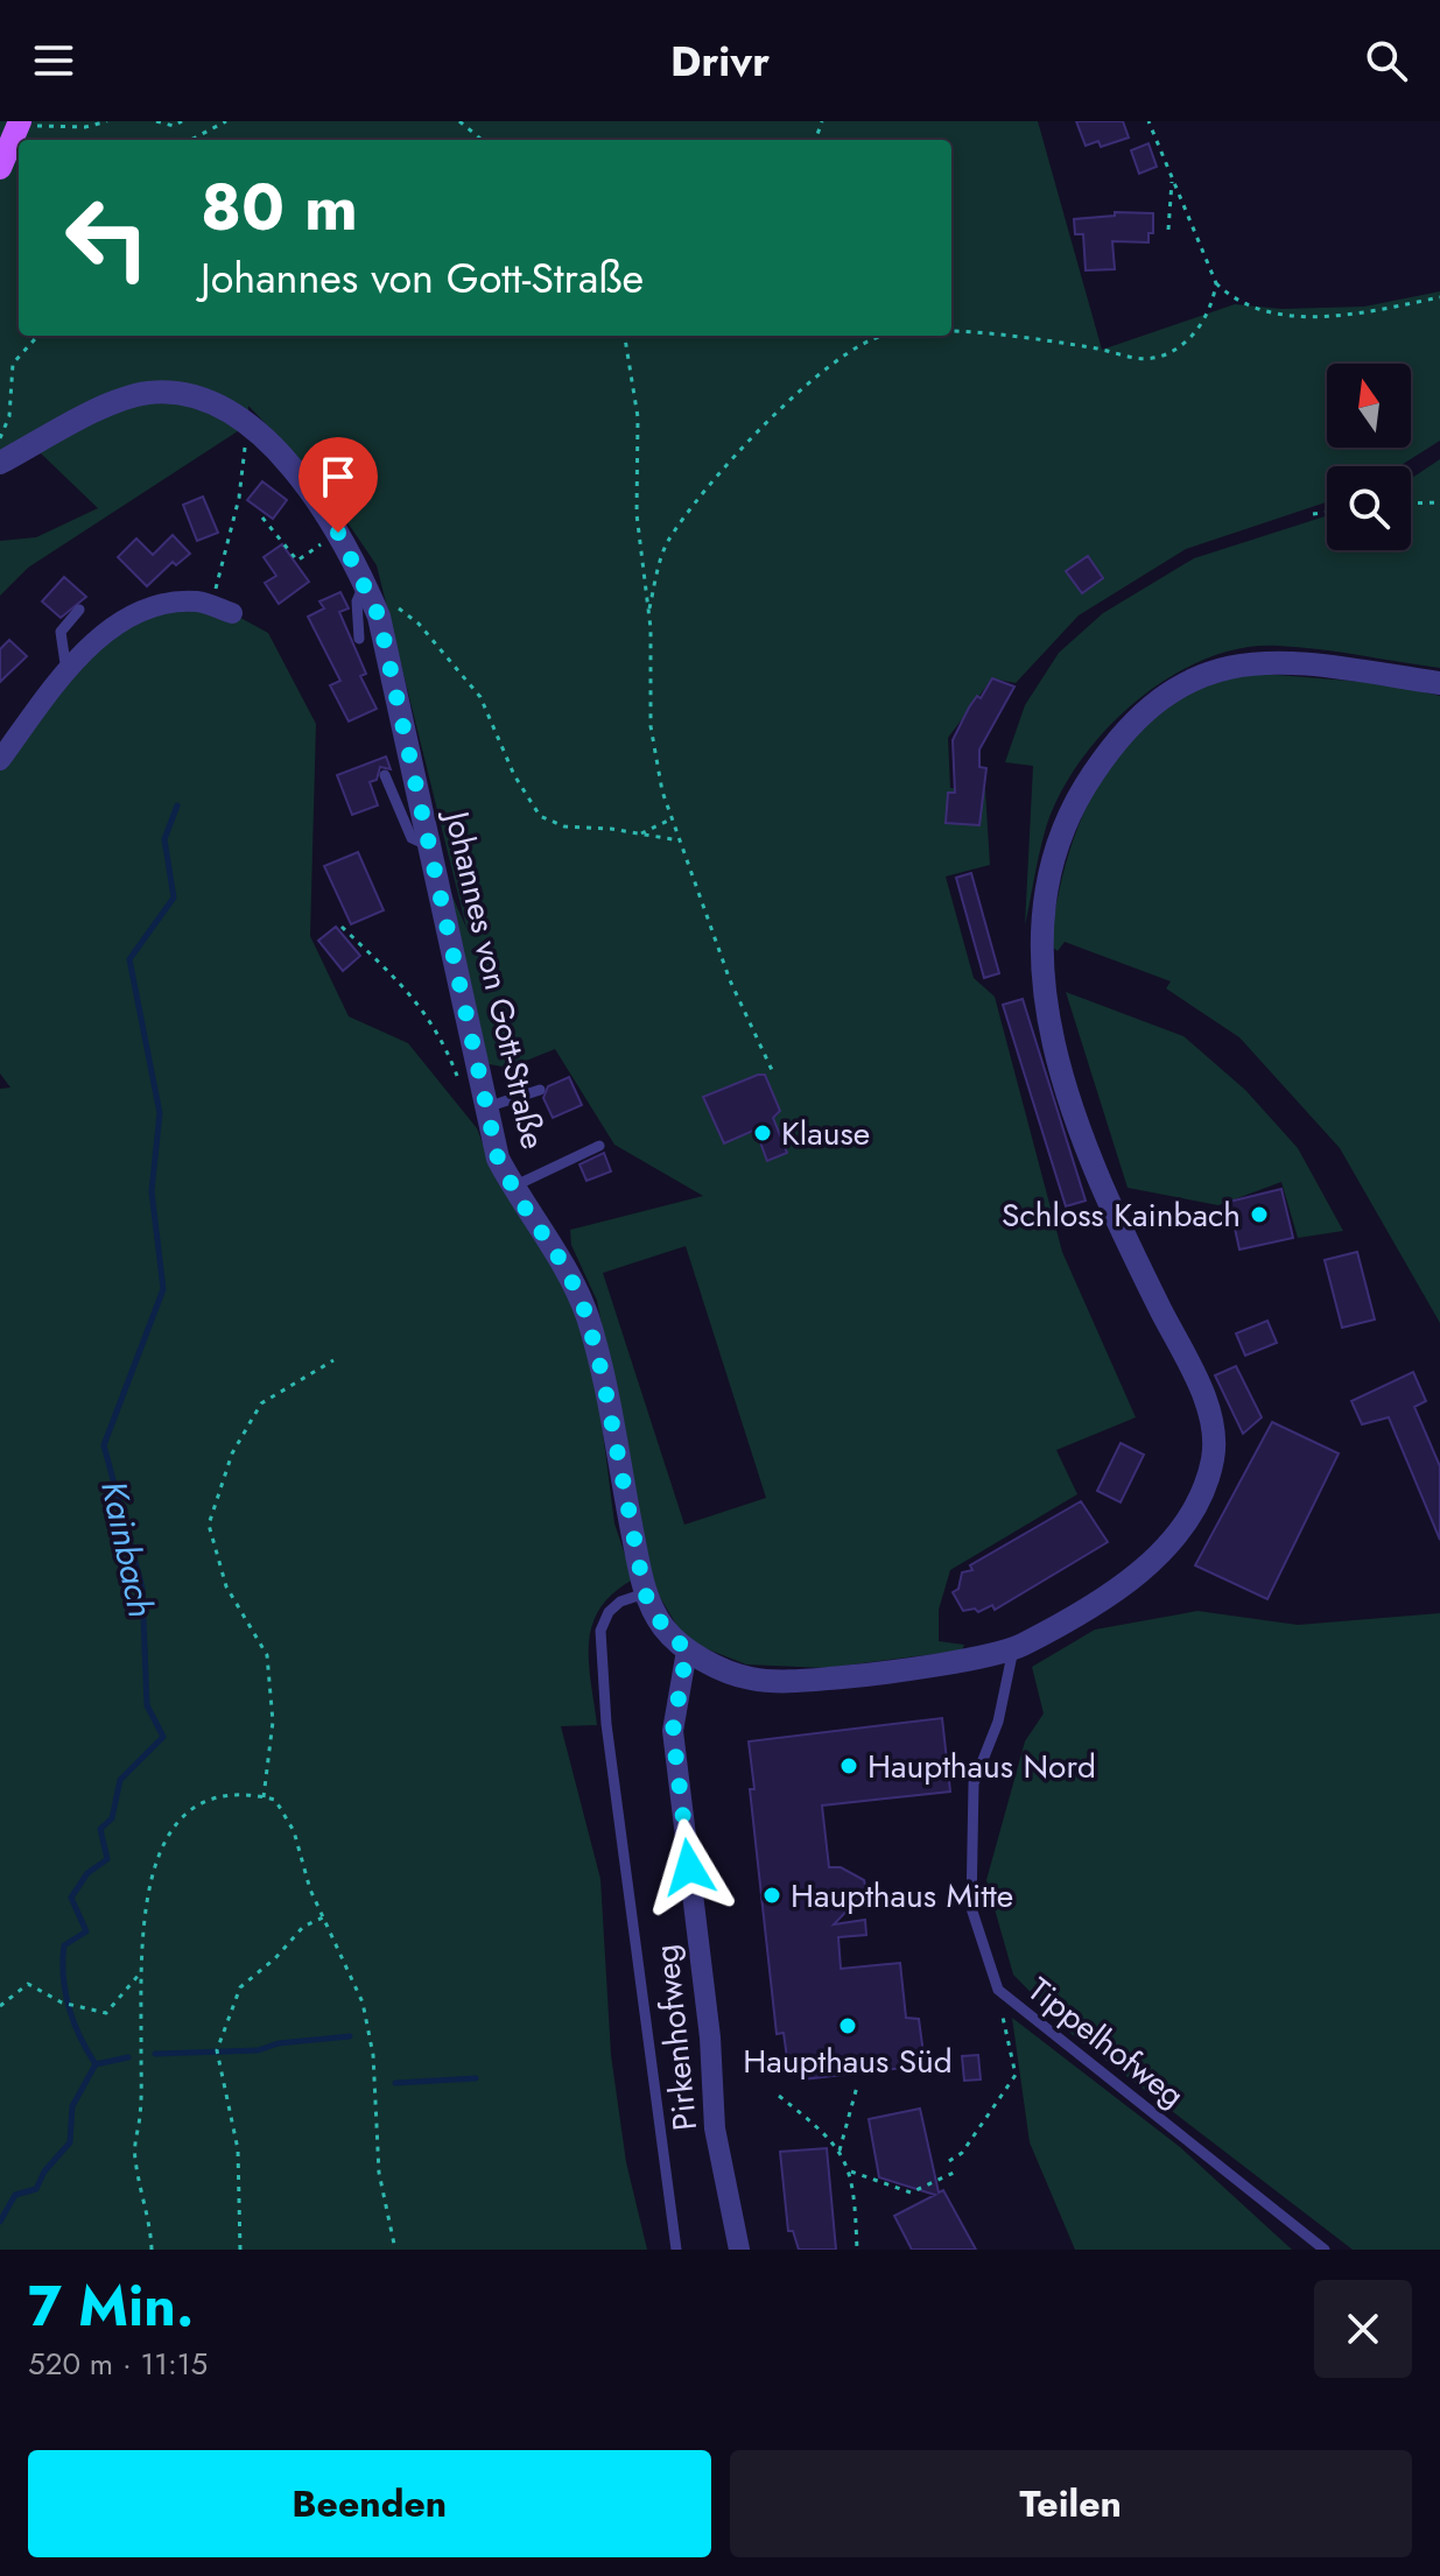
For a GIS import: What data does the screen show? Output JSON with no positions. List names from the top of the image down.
{
  "streets": {
    "street": ["Johannes von Gott-Straße", "Pirkenhofweg"],
    "lane": ["Tippelhofweg"]
  },
  "crossings": [
    ["Johannes von Gott-Straße", "Pirkenhofweg"],
    ["Johannes von Gott-Straße", "Tippelhofweg"]
  ],
  "water": ["Kainbach"],
  "places": [
    "Klause",
    "Schloss Kainbach",
    "Haupthaus Nord",
    "Haupthaus Mitte",
    "Haupthaus Süd"
  ],
  "north": "top",
  "page": {
    "header": "Drivr",
    "turn": ["80 m", "Johannes von Gott-Straße"],
    "heading": ["7 Min.", "520 m · 11:15"],
    "buttons": ["Beenden", "Teilen"]
  }
}
